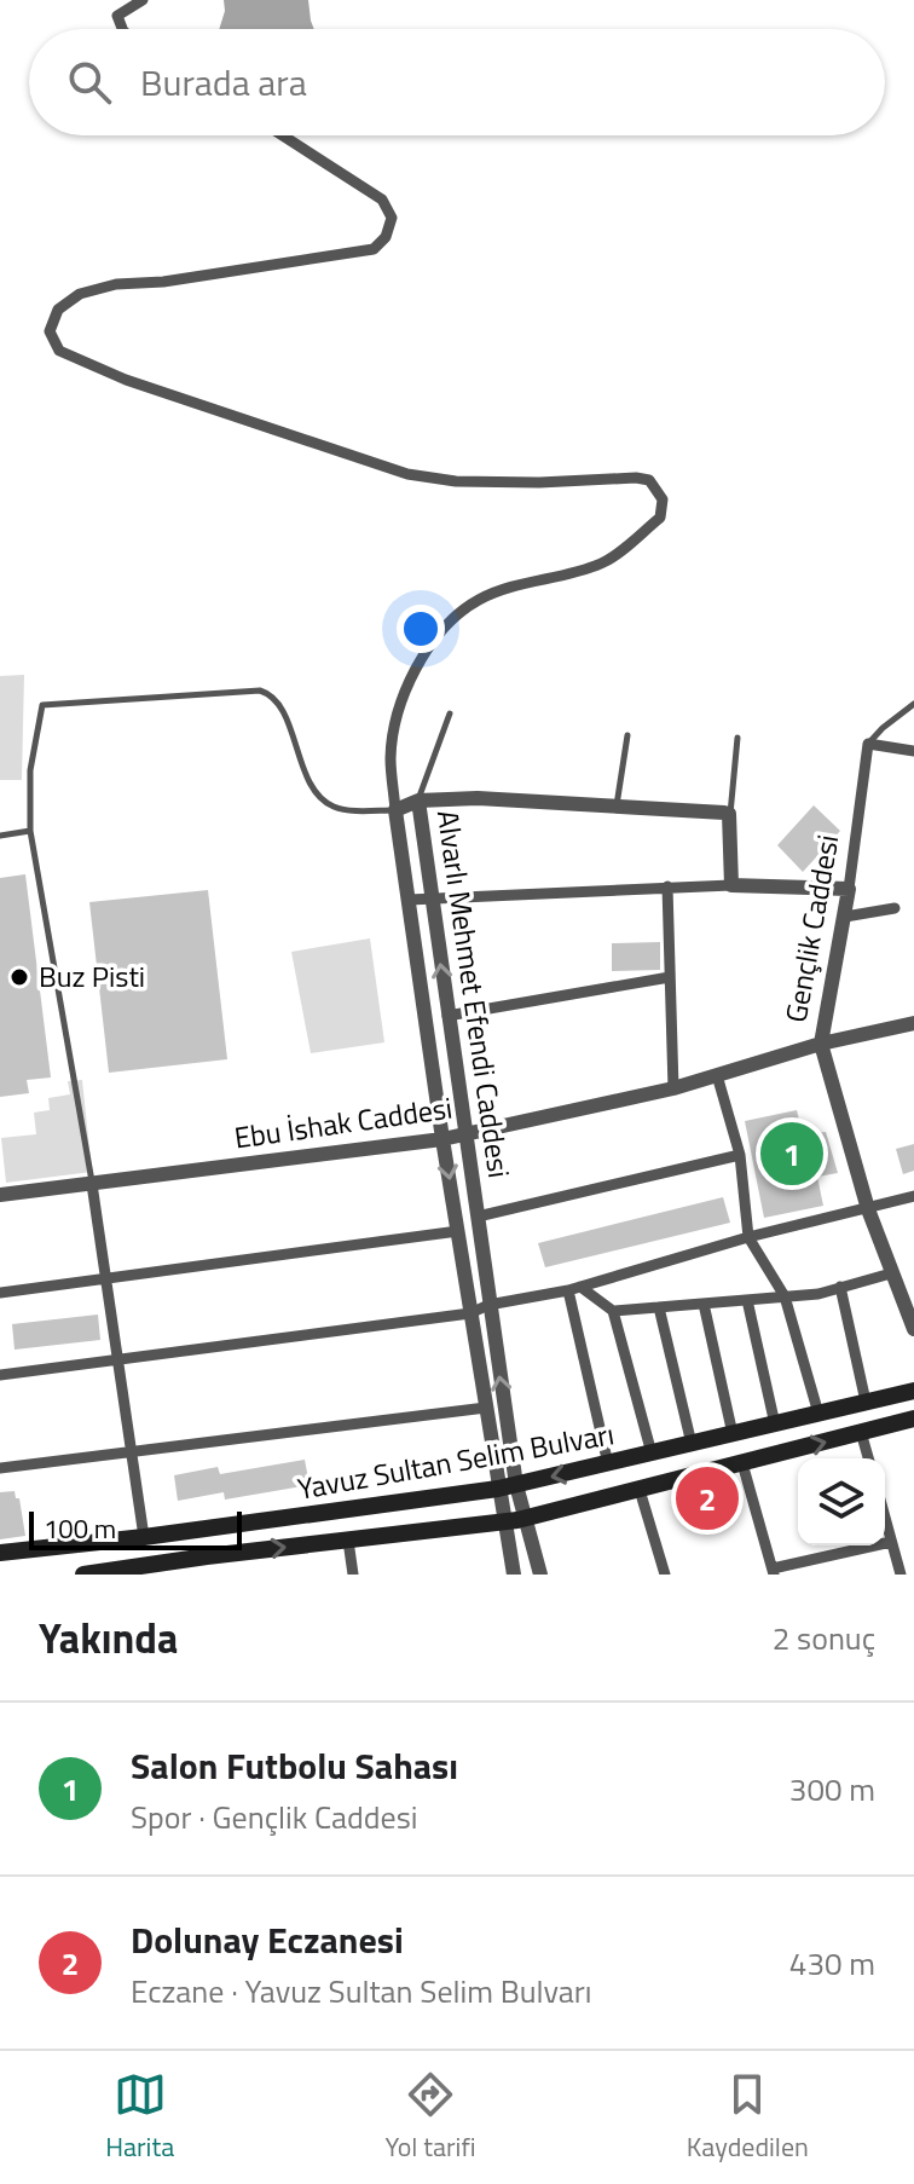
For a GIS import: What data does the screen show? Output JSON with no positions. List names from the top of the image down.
{
  "streets": {
    "main road": ["Yavuz Sultan Selim Bulvarı"],
    "street": ["Gençlik Caddesi", "Alvarlı Mehmet Efendi Caddesi", "Ebu İshak Caddesi"]
  },
  "crossings": [
    ["Gençlik Caddesi", "Ebu İshak Caddesi"],
    ["Alvarlı Mehmet Efendi Caddesi", "Ebu İshak Caddesi"],
    ["Alvarlı Mehmet Efendi Caddesi", "Yavuz Sultan Selim Bulvarı"]
  ],
  "places": ["Buz Pisti"],
  "scale_bar": "100 m",
  "page": {
    "search": "Burada ara",
    "pins": ["1", "2"],
    "scale": "100 m",
    "heading": ["Yakında", "2 sonuç"],
    "list": [
      {
        "mark": "1",
        "name": "Salon Futbolu Sahası",
        "note": "Spor · Gençlik Caddesi",
        "value": "300 m"
      },
      {
        "mark": "2",
        "name": "Dolunay Eczanesi",
        "note": "Eczane · Yavuz Sultan Selim Bulvarı",
        "value": "430 m"
      }
    ],
    "nav": ["Harita", "Yol tarifi", "Kaydedilen"]
  }
}
